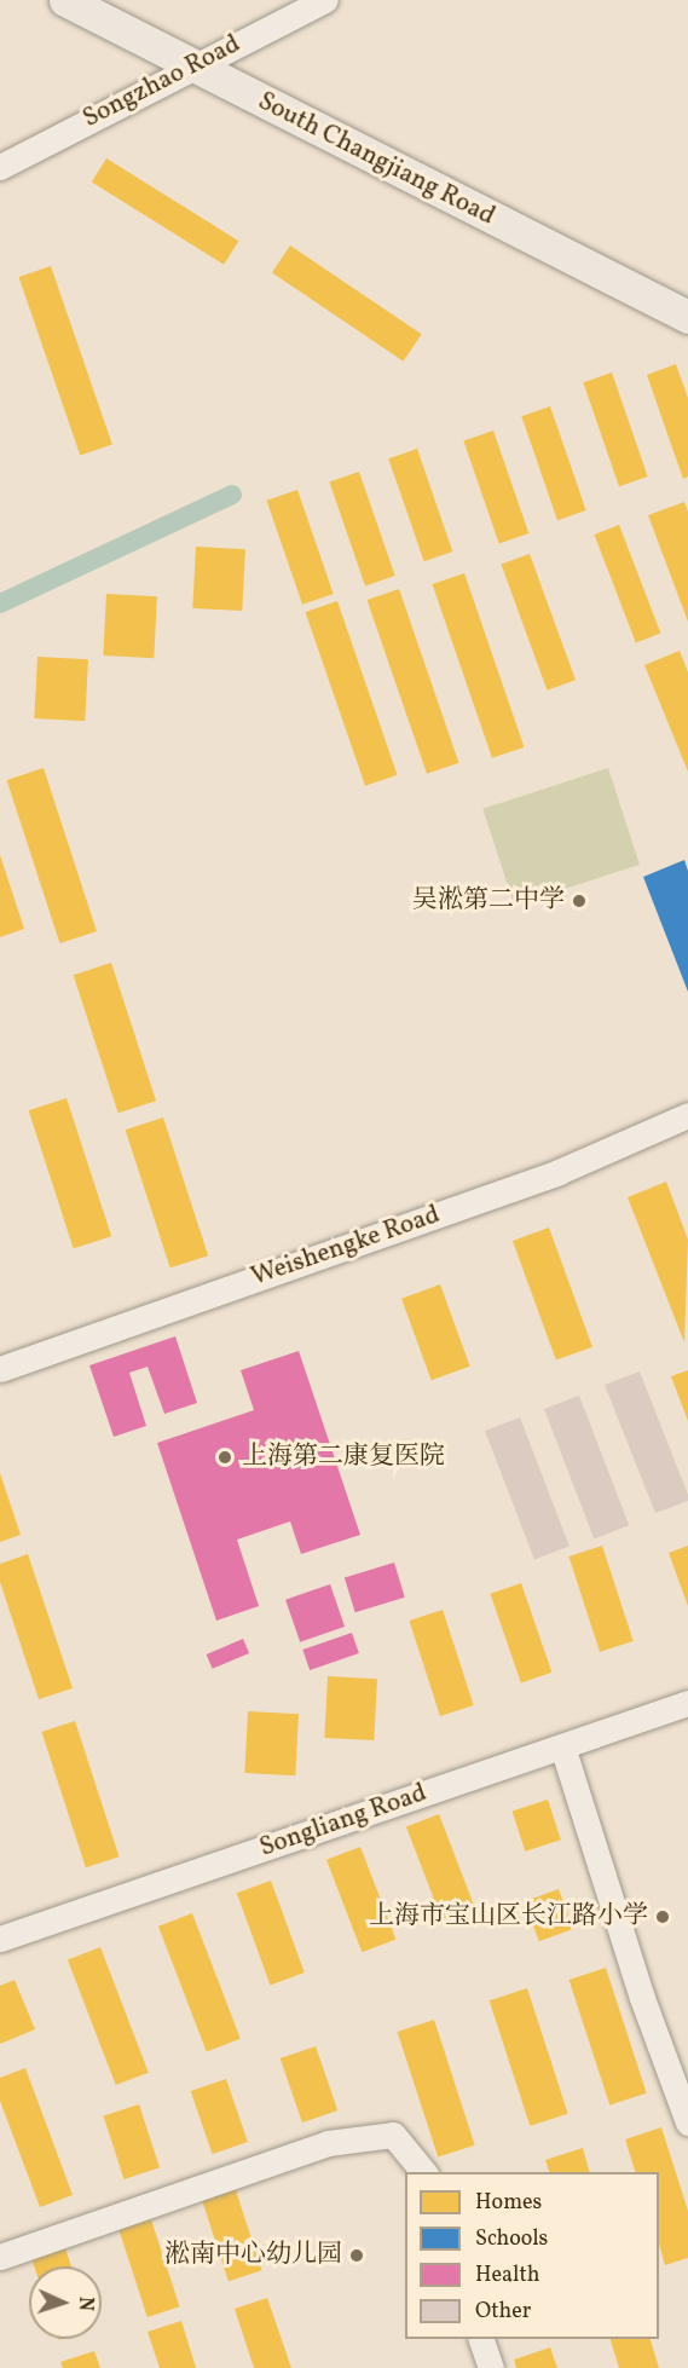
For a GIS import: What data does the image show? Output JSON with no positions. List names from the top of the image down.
{
  "streets": {
    "main road": ["South Changjiang Road"],
    "street": ["Songzhao Road", "Weishengke Road", "Songliang Road"]
  },
  "crossings": [
    ["Songzhao Road", "South Changjiang Road"]
  ],
  "places": [
    "吴淞第二中学",
    "上海第二康复医院",
    "上海市宝山区长江路小学",
    "淞南中心幼儿园"
  ],
  "legend": [
    "Homes",
    "Schools",
    "Health",
    "Other"
  ],
  "north": "right"
}
